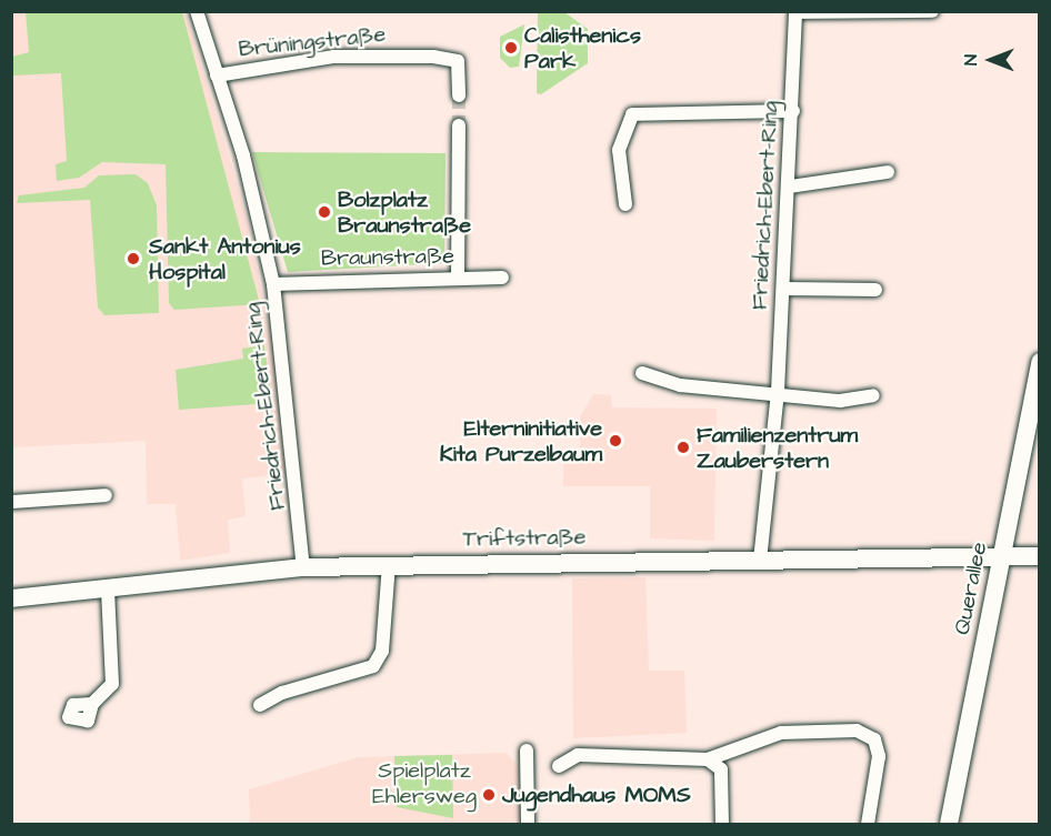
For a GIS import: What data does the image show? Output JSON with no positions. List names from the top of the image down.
{
  "streets": {
    "street": [
      "Brüningstraße",
      "Friedrich-Ebert-Ring",
      "Braunstraße",
      "Triftstraße",
      "Querallee"
    ]
  },
  "crossings": [
    ["Brüningstraße", "Friedrich-Ebert-Ring"],
    ["Friedrich-Ebert-Ring", "Braunstraße"],
    ["Friedrich-Ebert-Ring", "Triftstraße"],
    ["Triftstraße", "Querallee"]
  ],
  "parks": ["Spielplatz Ehlersweg"],
  "places": [
    "Calisthenics Park",
    "Bolzplatz Braunstraße",
    "Sankt Antonius Hospital",
    "Elterninitiative Kita Purzelbaum",
    "Familienzentrum Zauberstern",
    "Jugendhaus MOMS"
  ],
  "north": "left"
}
